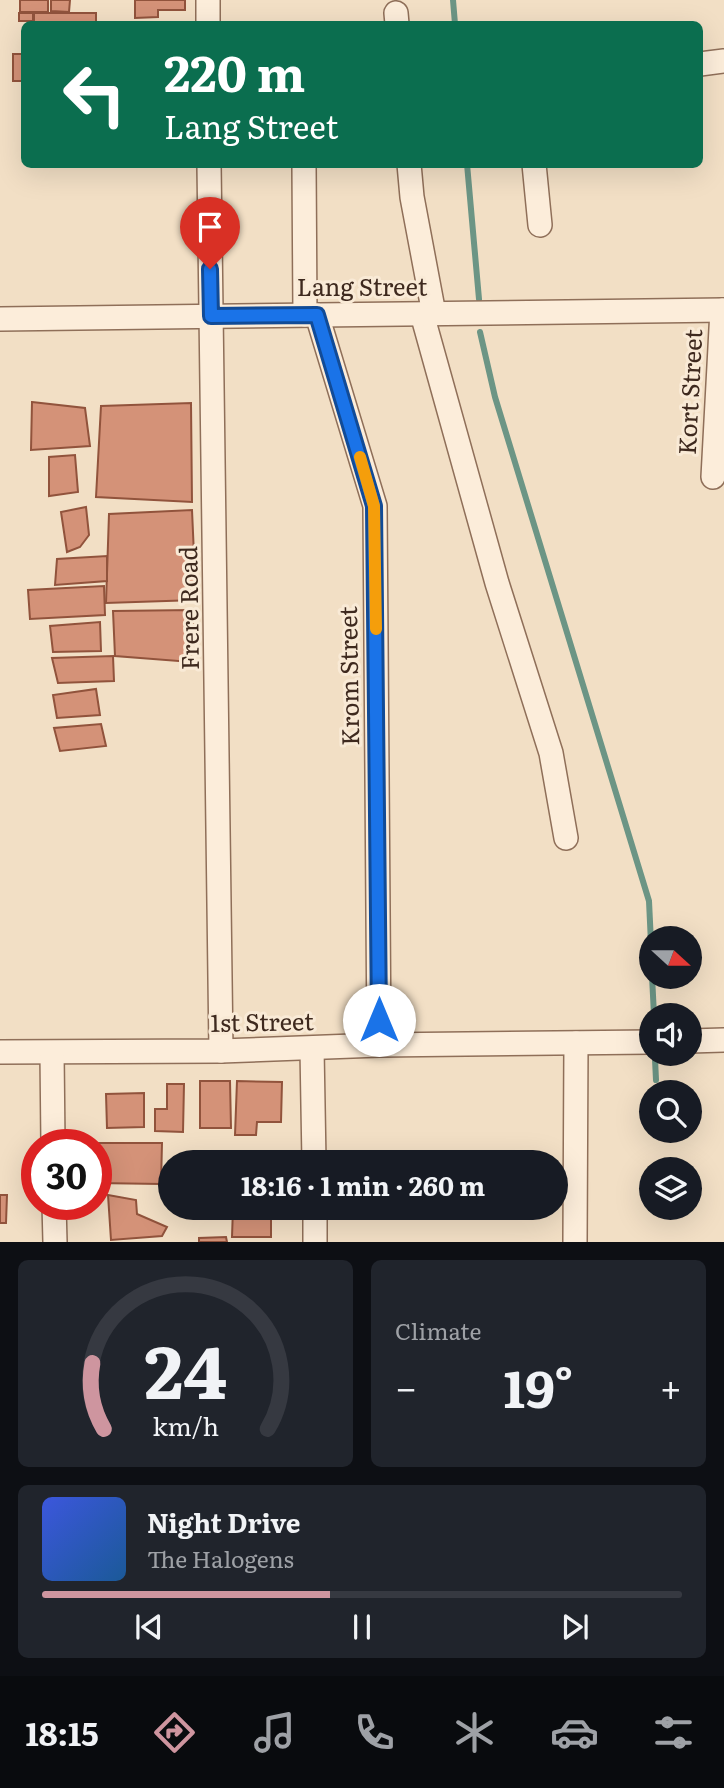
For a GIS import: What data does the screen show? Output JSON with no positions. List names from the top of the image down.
{
  "streets": {
    "street": [
      "Lang Street",
      "Kort Street",
      "Frere Road",
      "Krom Street",
      "1st Street"
    ]
  },
  "crossings": [
    ["Lang Street", "Kort Street"],
    ["Lang Street", "Frere Road"],
    ["Lang Street", "Krom Street"],
    ["Frere Road", "1st Street"],
    ["Krom Street", "1st Street"]
  ],
  "north": "right",
  "page": {
    "turn": ["220 m", "Lang Street"],
    "limit": "30",
    "trip": "18:16 · 1 min · 260 m",
    "tile": "Climate",
    "heat": ["−", "19°", "+"],
    "song": ["Night Drive", "The Halogens"],
    "tabs": "18:15",
    "gauge": ["24", "km/h"]
  }
}
